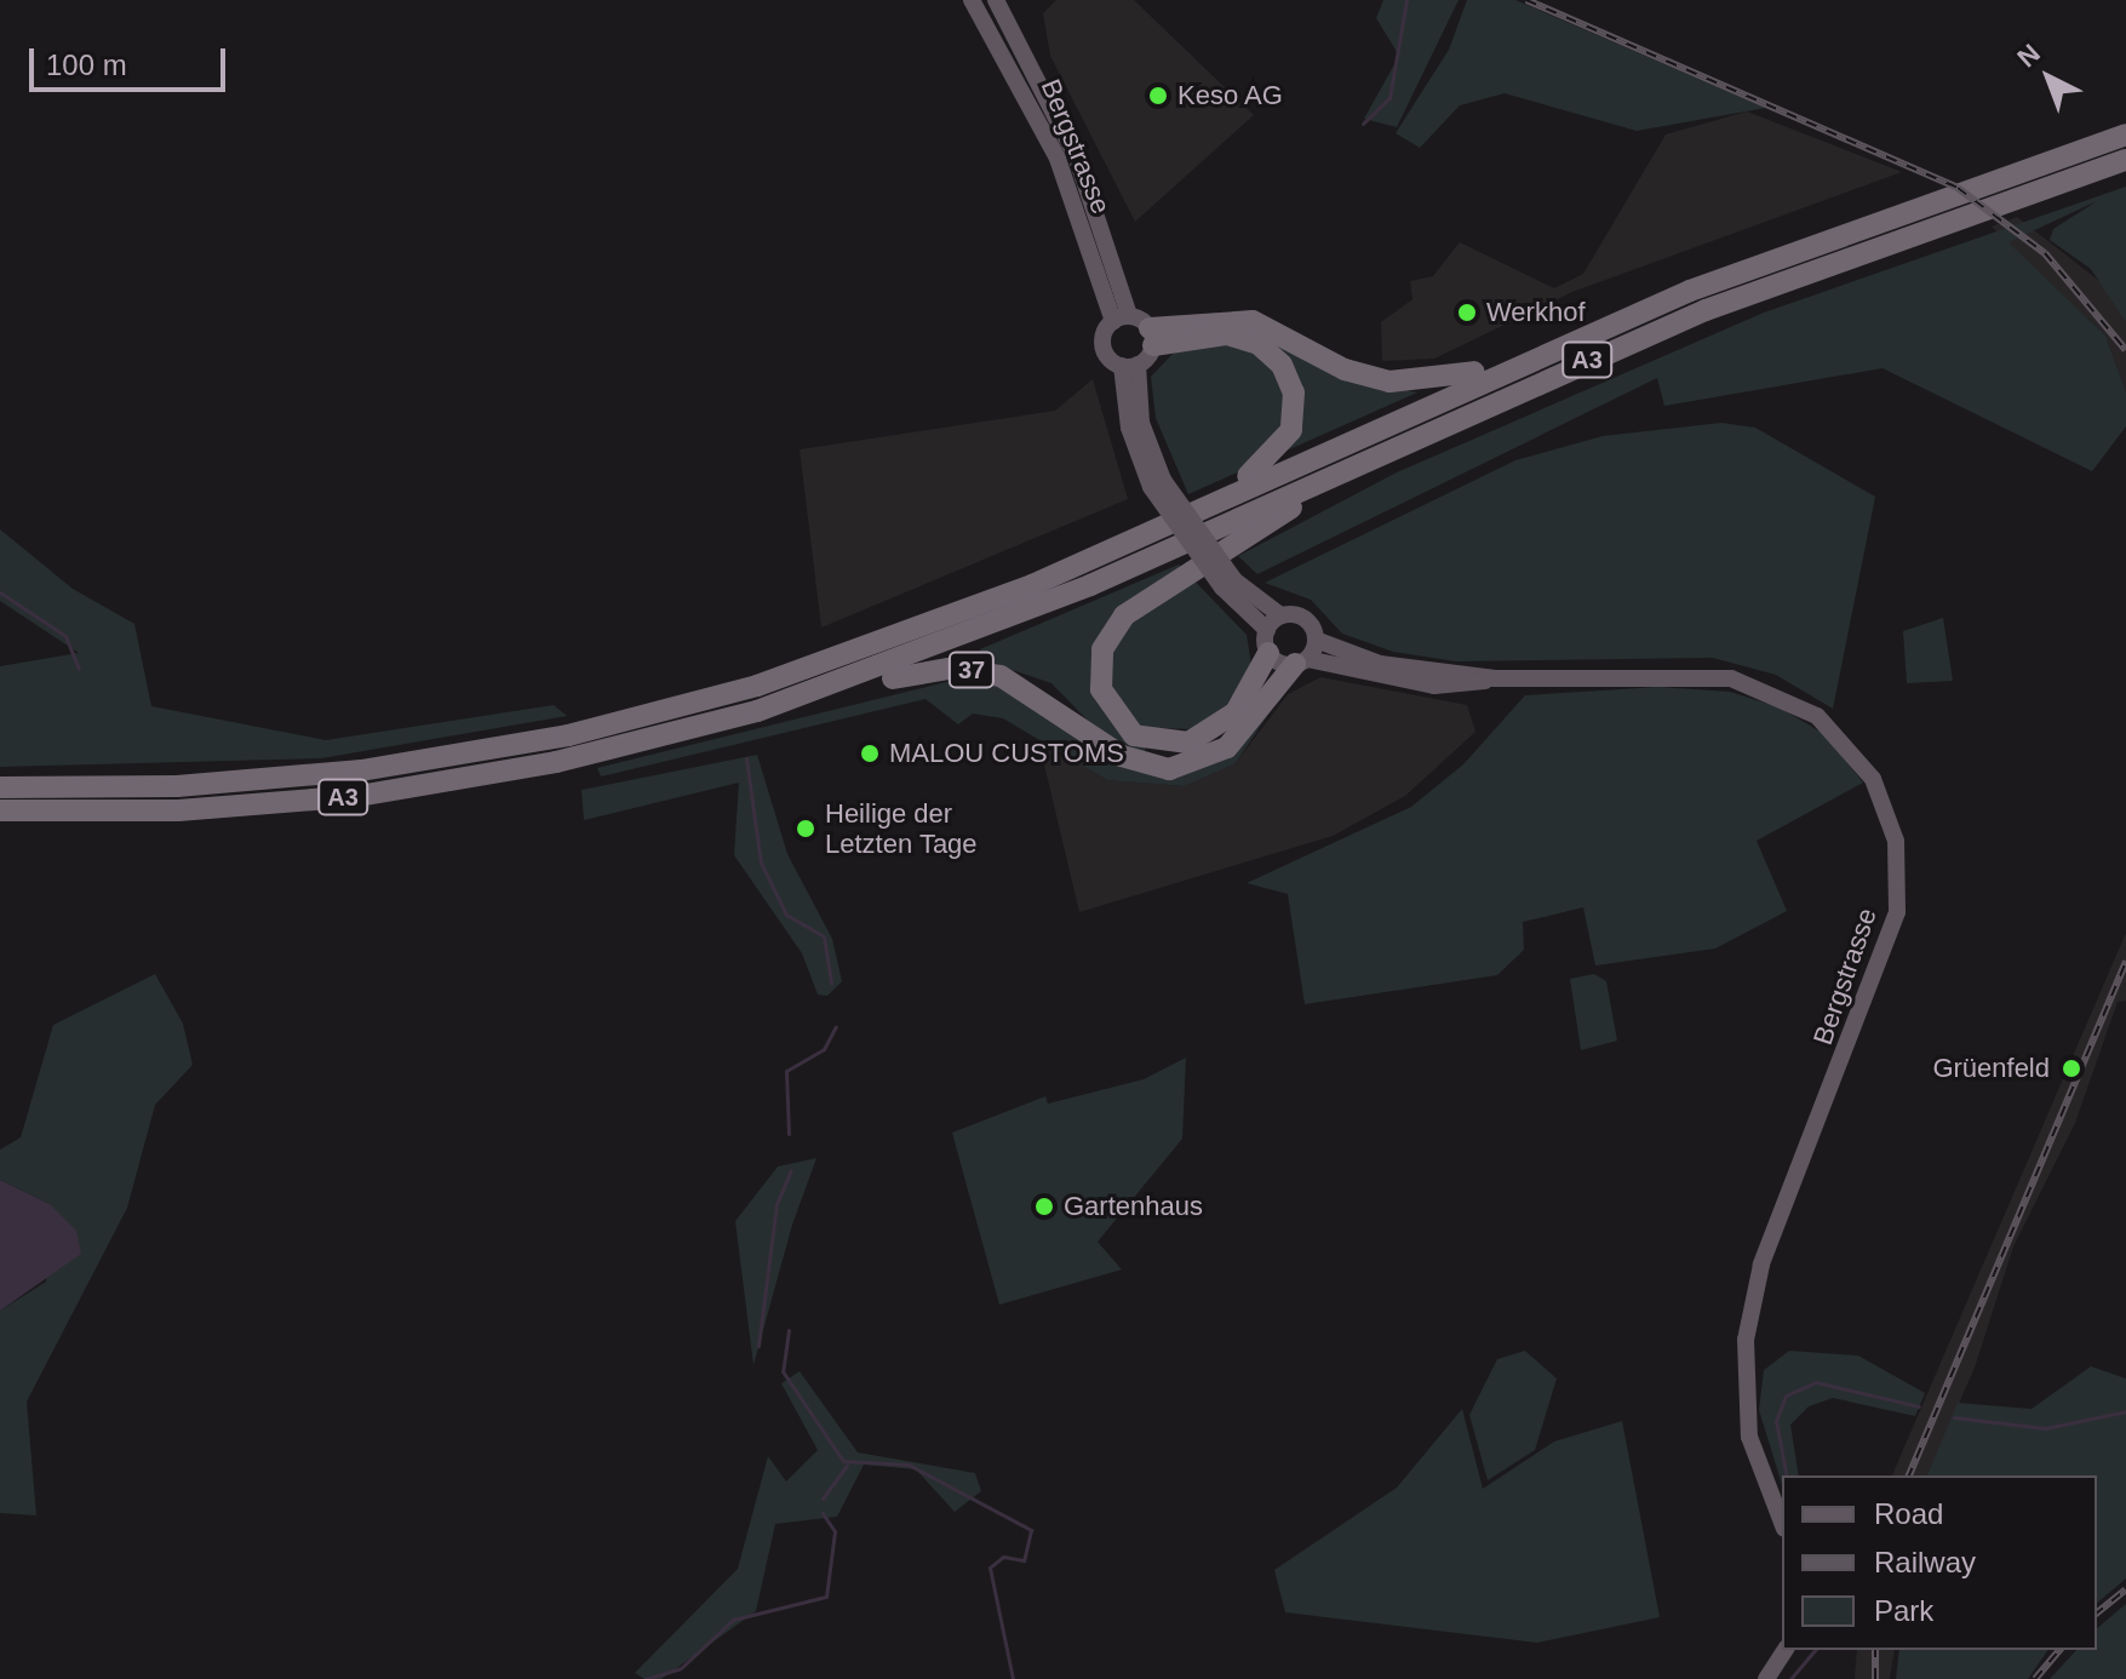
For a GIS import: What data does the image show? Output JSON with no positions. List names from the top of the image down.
{
  "streets": {
    "highway": ["A3", "37"],
    "main road": ["Bergstrasse"]
  },
  "crossings": [
    ["Bergstrasse", "37"],
    ["A3", "37"]
  ],
  "places": [
    "Keso AG",
    "Werkhof",
    "MALOU CUSTOMS",
    "Heilige der Letzten Tage",
    "Grüenfeld",
    "Gartenhaus"
  ],
  "legend": ["Road", "Railway", "Park"],
  "scale_bar": "100 m",
  "north": "top left"
}
